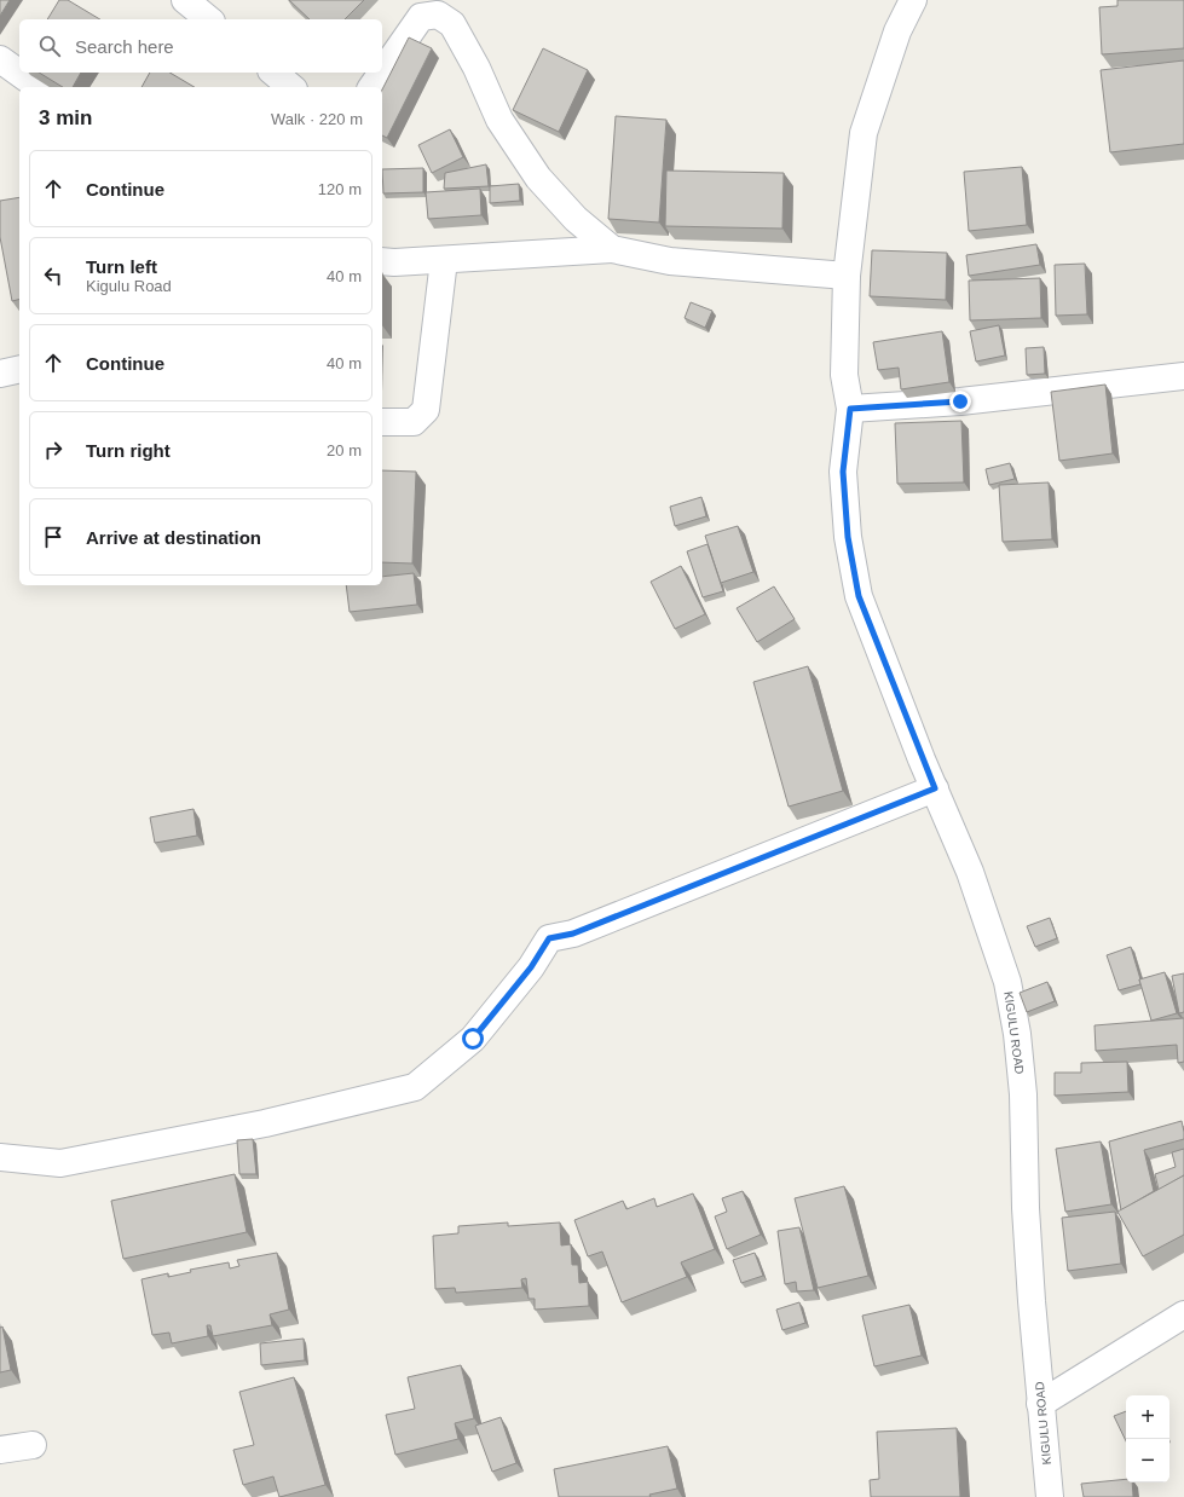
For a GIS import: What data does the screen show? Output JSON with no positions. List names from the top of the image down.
{
  "streets": {
    "street": ["KIGULU ROAD"]
  },
  "page": {
    "search": "Search here",
    "heading": ["3 min", "Walk · 220 m"],
    "list": [
      ["Continue", "120 m"],
      ["Turn left", "Kigulu Road", "40 m"],
      ["Continue", "40 m"],
      ["Turn right", "20 m"],
      "Arrive at destination"
    ],
    "map_buttons": ["+", "−"]
  }
}
